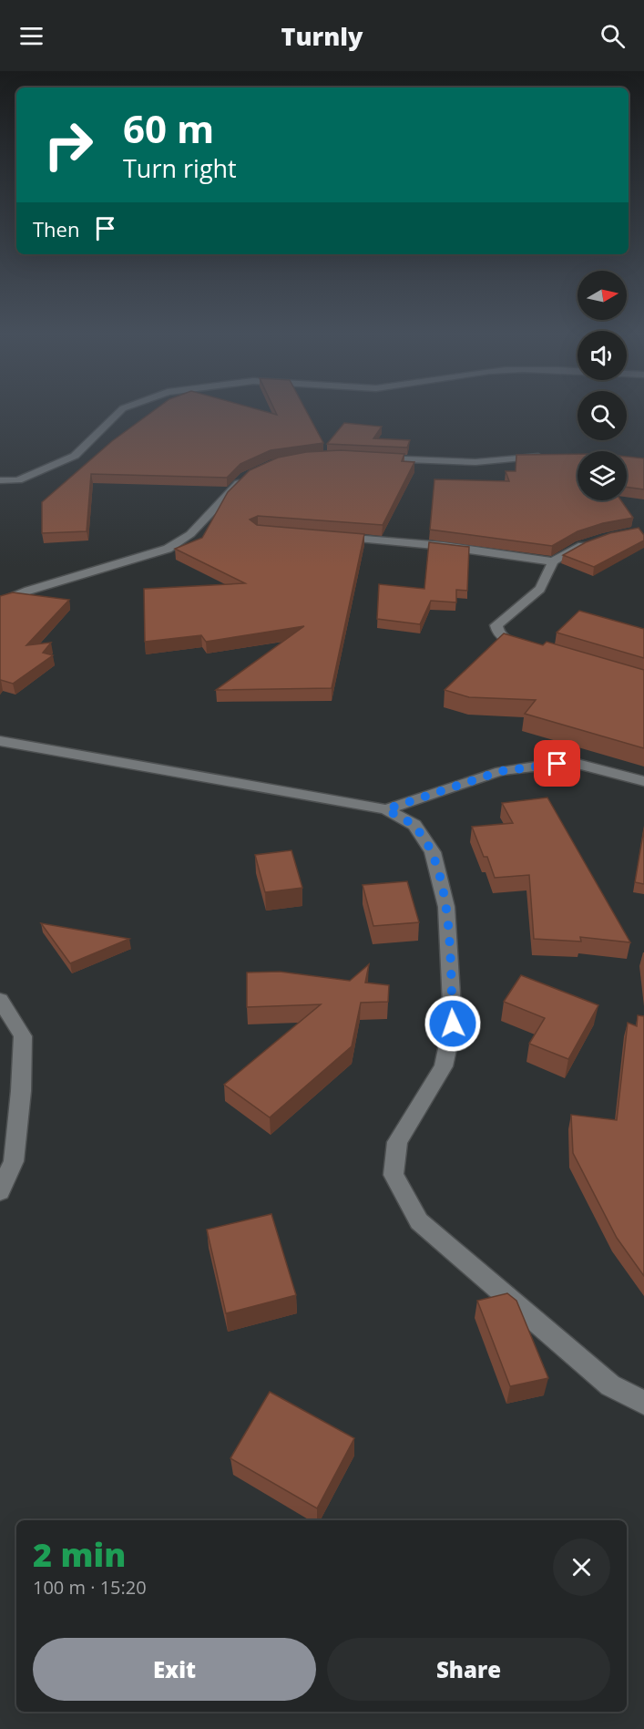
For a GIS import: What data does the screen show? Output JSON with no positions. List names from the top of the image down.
{
  "north": "right",
  "page": {
    "header": "Turnly",
    "turn": ["60 m", "Turn right"],
    "then": "Then",
    "heading": ["2 min", "100 m · 15:20"],
    "buttons": ["Exit", "Share"]
  }
}
